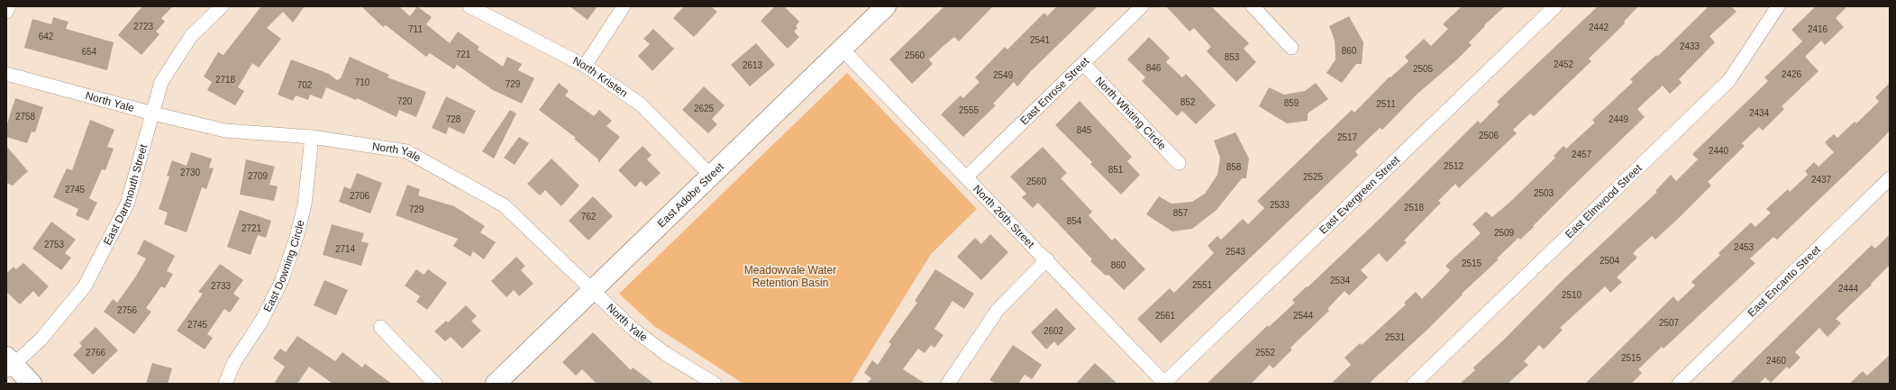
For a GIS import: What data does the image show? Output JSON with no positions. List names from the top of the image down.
{
  "streets": {
    "street": [
      "North Kristen",
      "East Enrose Street",
      "North Yale",
      "North Whiting Circle",
      "East Dartmouth Street",
      "East Adobe Street",
      "East Evergreen Street",
      "East Elmwood Street",
      "North 26th Street",
      "East Downing Circle",
      "East Encanto Street"
    ]
  },
  "crossings": [
    ["North Kristen", "East Adobe Street"],
    ["East Enrose Street", "North Whiting Circle"],
    ["East Enrose Street", "North 26th Street"],
    ["North Yale", "East Dartmouth Street"],
    ["North Yale", "East Adobe Street"],
    ["North Yale", "East Downing Circle"],
    ["East Adobe Street", "North 26th Street"],
    ["East Evergreen Street", "North 26th Street"]
  ],
  "parks": ["Meadowvale Water Retention Basin"],
  "house_numbers": [
    "2723",
    "2442",
    "711",
    "2416",
    "642",
    "2541",
    "2433",
    "860",
    "654",
    "721",
    "2560",
    "853",
    "2452",
    "2613",
    "846",
    "2505",
    "2426",
    "2549",
    "2718",
    "710",
    "729",
    "702",
    "720",
    "852",
    "859",
    "2511",
    "2625",
    "2555",
    "2434",
    "2758",
    "728",
    "2449",
    "845",
    "2506",
    "2517",
    "2440",
    "2457",
    "2512",
    "858",
    "851",
    "2730",
    "2709",
    "2525",
    "2437",
    "2560",
    "2745",
    "2503",
    "2706",
    "2533",
    "2518",
    "729",
    "857",
    "762",
    "854",
    "2721",
    "2509",
    "2753",
    "2453",
    "2714",
    "2543",
    "2504",
    "2515",
    "860",
    "2534",
    "2551",
    "2733",
    "2444",
    "2510",
    "2756",
    "2561",
    "2544",
    "2507",
    "2745",
    "2602",
    "2531",
    "2766",
    "2552",
    "2515",
    "2460"
  ]
}
